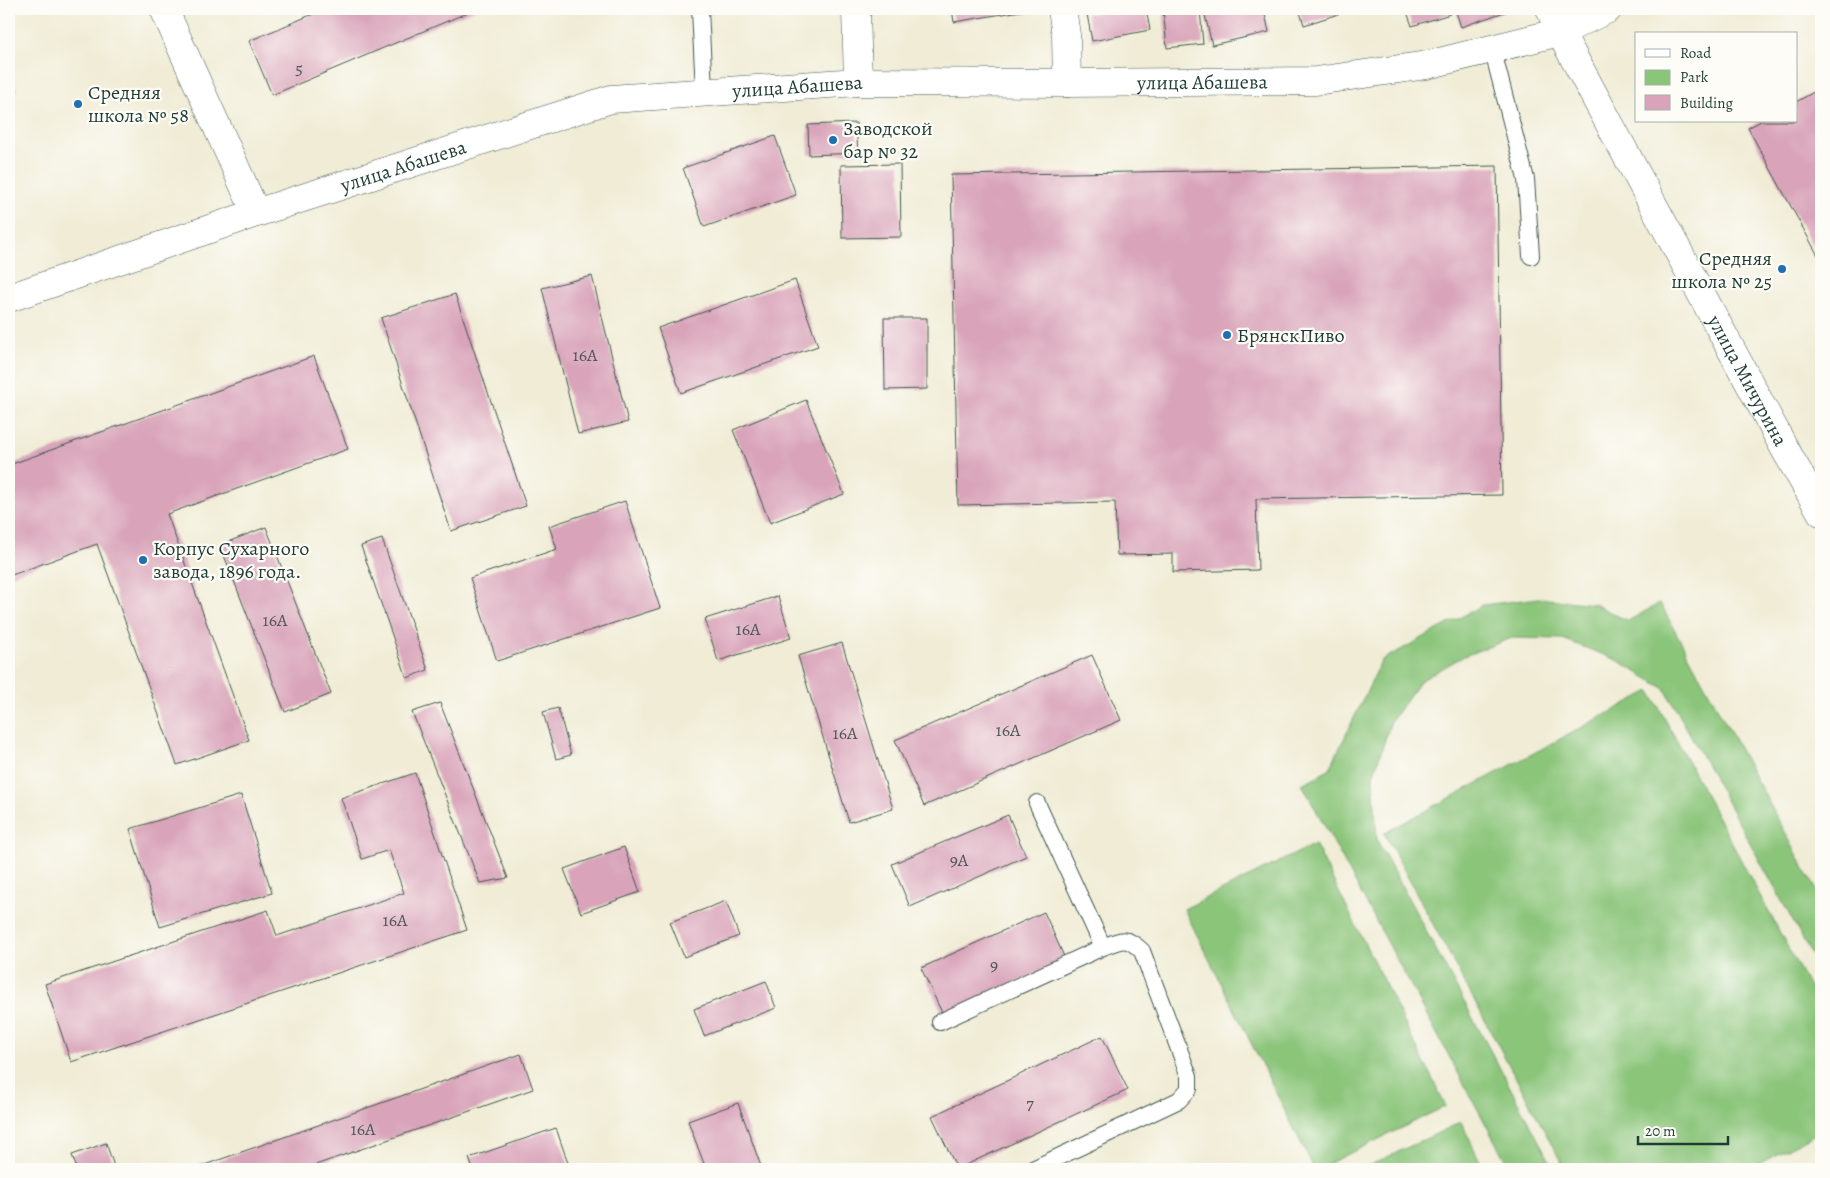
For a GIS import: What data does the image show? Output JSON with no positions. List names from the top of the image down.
{
  "streets": {
    "street": ["улица Абашева", "улица Мичурина"]
  },
  "crossings": [
    ["улица Абашева", "улица Мичурина"]
  ],
  "places": [
    "Средняя школа № 58",
    "Заводской бар № 32",
    "Средняя школа № 25",
    "БрянскПиво",
    "Корпус Сухарного завода, 1896 года."
  ],
  "house_numbers": [
    "5",
    "16А",
    "16А",
    "16А",
    "16А",
    "16А",
    "9А",
    "16А",
    "9",
    "7",
    "16А"
  ],
  "legend": ["Road", "Park", "Building"],
  "scale_bar": "20 m"
}
